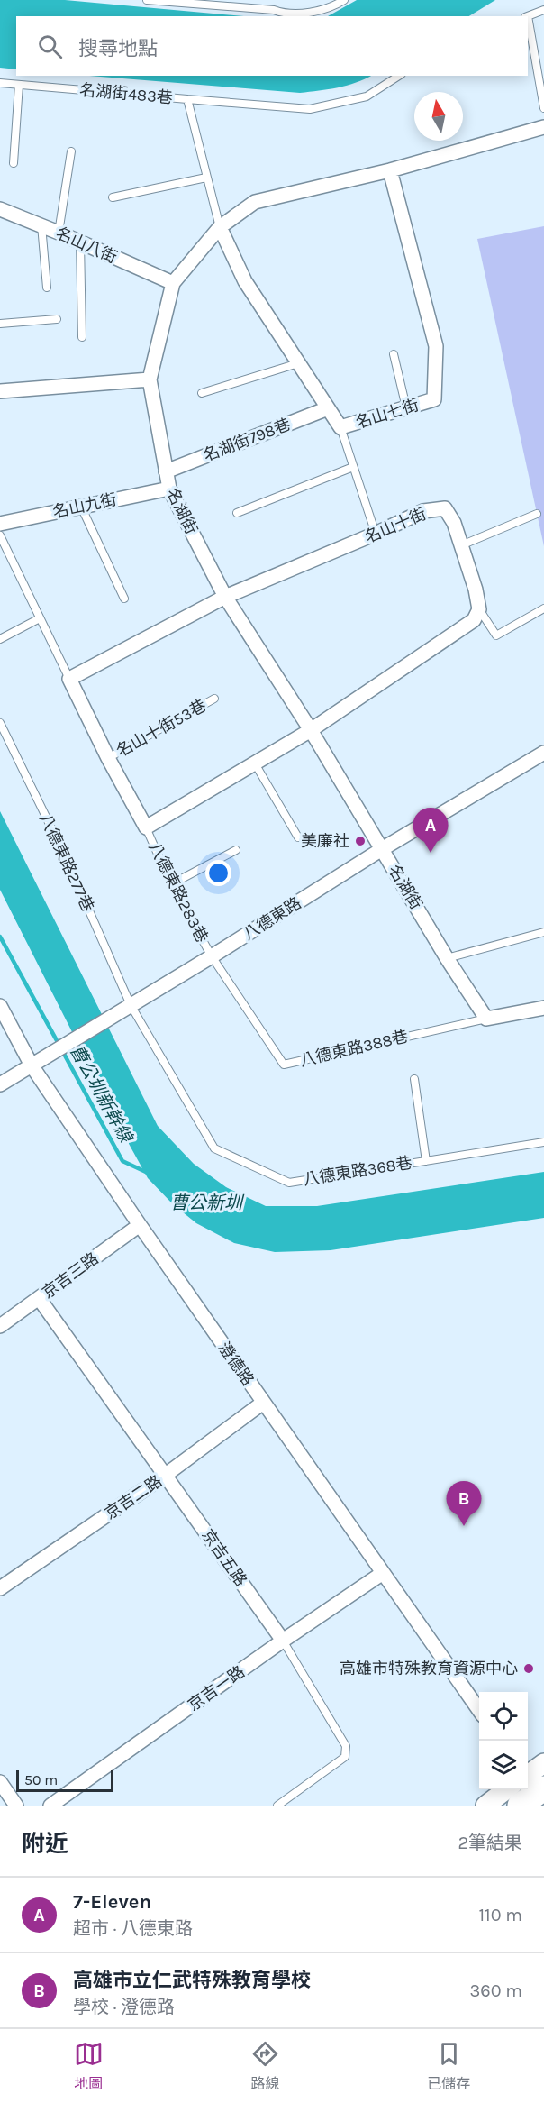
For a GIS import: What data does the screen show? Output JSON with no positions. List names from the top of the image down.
{
  "streets": {
    "street": [
      "名山八街",
      "名山七街",
      "名湖街798巷",
      "名山九街",
      "名湖街",
      "名山十街",
      "八德東路",
      "京吉三路",
      "澄德路",
      "京吉二路",
      "京吉五路",
      "京吉一路"
    ],
    "lane": [
      "名湖街483巷",
      "名山十街53巷",
      "八德東路277巷",
      "八德東路283巷",
      "八德東路388巷",
      "八德東路368巷"
    ]
  },
  "crossings": [
    ["名湖街483巷", "名山七街"],
    ["名湖街483巷", "名湖街"],
    ["名山八街", "名湖街"],
    ["名山七街", "名湖街798巷"],
    ["名山七街", "名湖街"],
    ["名湖街798巷", "名湖街"],
    ["名山九街", "名湖街"],
    ["名湖街", "名山十街"],
    ["名湖街", "八德東路"],
    ["名湖街", "八德東路388巷"],
    ["八德東路277巷", "八德東路"],
    ["八德東路277巷", "八德東路368巷"],
    ["八德東路283巷", "八德東路"],
    ["八德東路283巷", "八德東路388巷"],
    ["八德東路", "八德東路388巷"],
    ["八德東路", "八德東路368巷"],
    ["八德東路", "澄德路"],
    ["京吉三路", "澄德路"],
    ["京吉三路", "京吉五路"],
    ["澄德路", "京吉二路"],
    ["澄德路", "京吉一路"],
    ["京吉二路", "京吉五路"],
    ["京吉五路", "京吉一路"]
  ],
  "water": ["曹公圳新幹線", "曹公新圳"],
  "places": ["美廉社", "高雄市特殊教育資源中心"],
  "scale_bar": "50 m",
  "north": "top",
  "page": {
    "search": "搜尋地點",
    "pins": ["A", "B"],
    "scale": "50 m",
    "heading": ["附近", "2筆結果"],
    "list": [
      {
        "mark": "A",
        "name": "7-Eleven",
        "note": "超市 · 八德東路",
        "value": "110 m"
      },
      {
        "mark": "B",
        "name": "高雄市立仁武特殊教育學校",
        "note": "學校 · 澄德路",
        "value": "360 m"
      }
    ],
    "nav": ["地圖", "路線", "已儲存"]
  }
}
